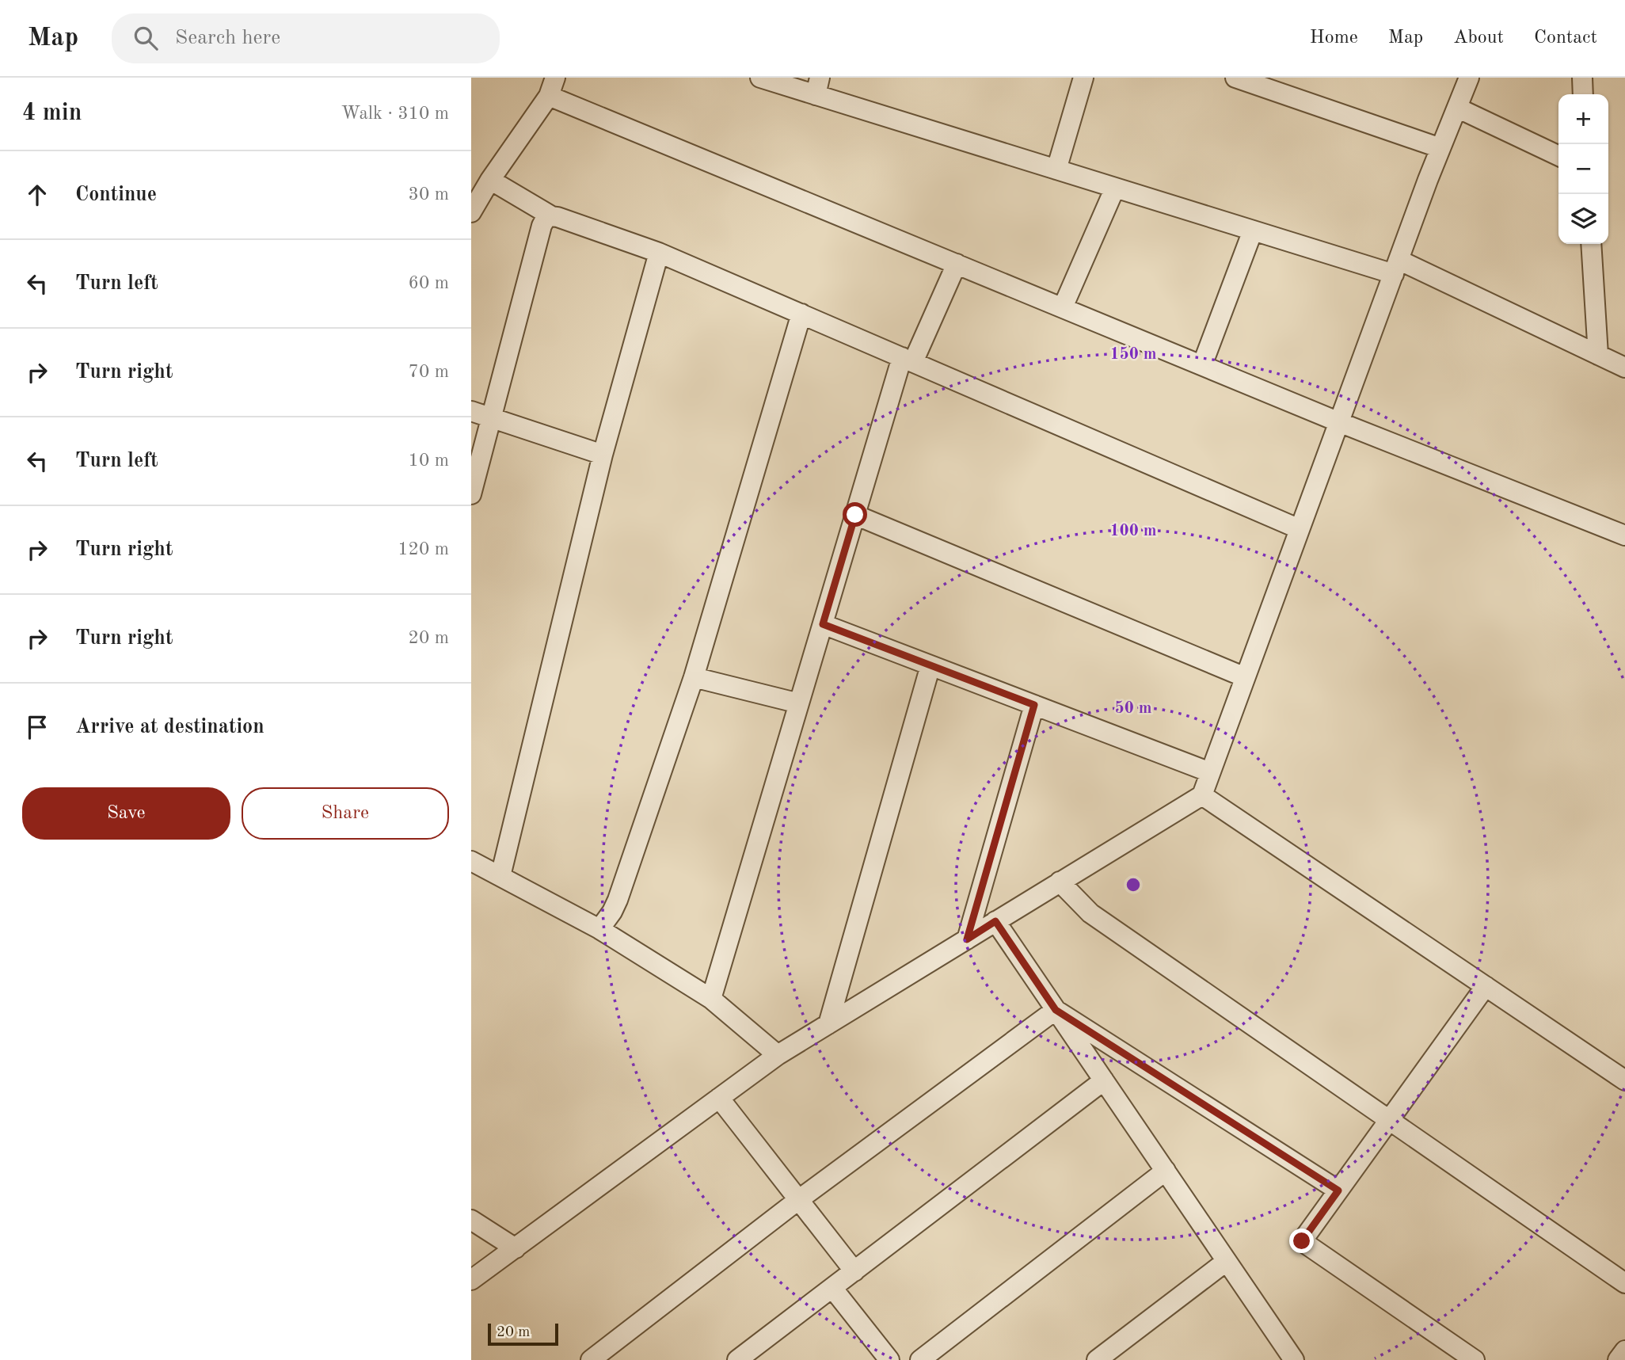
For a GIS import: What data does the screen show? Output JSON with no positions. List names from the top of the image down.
{
  "scale_bar": "20 m",
  "page": {
    "header": "Map",
    "search": "Search here",
    "nav": [
      "Home",
      "Map",
      "About",
      "Contact"
    ],
    "heading": ["4 min", "Walk · 310 m"],
    "map_buttons": ["+", "−"],
    "list": [
      ["Continue", "30 m"],
      ["Turn left", "60 m"],
      ["Turn right", "70 m"],
      ["Turn left", "10 m"],
      ["Turn right", "120 m"],
      ["Turn right", "20 m"],
      "Arrive at destination"
    ],
    "buttons": ["Save", "Share"],
    "scale": "20 m"
  },
  "rings": ["150 m", "100 m", "50 m"]
}
